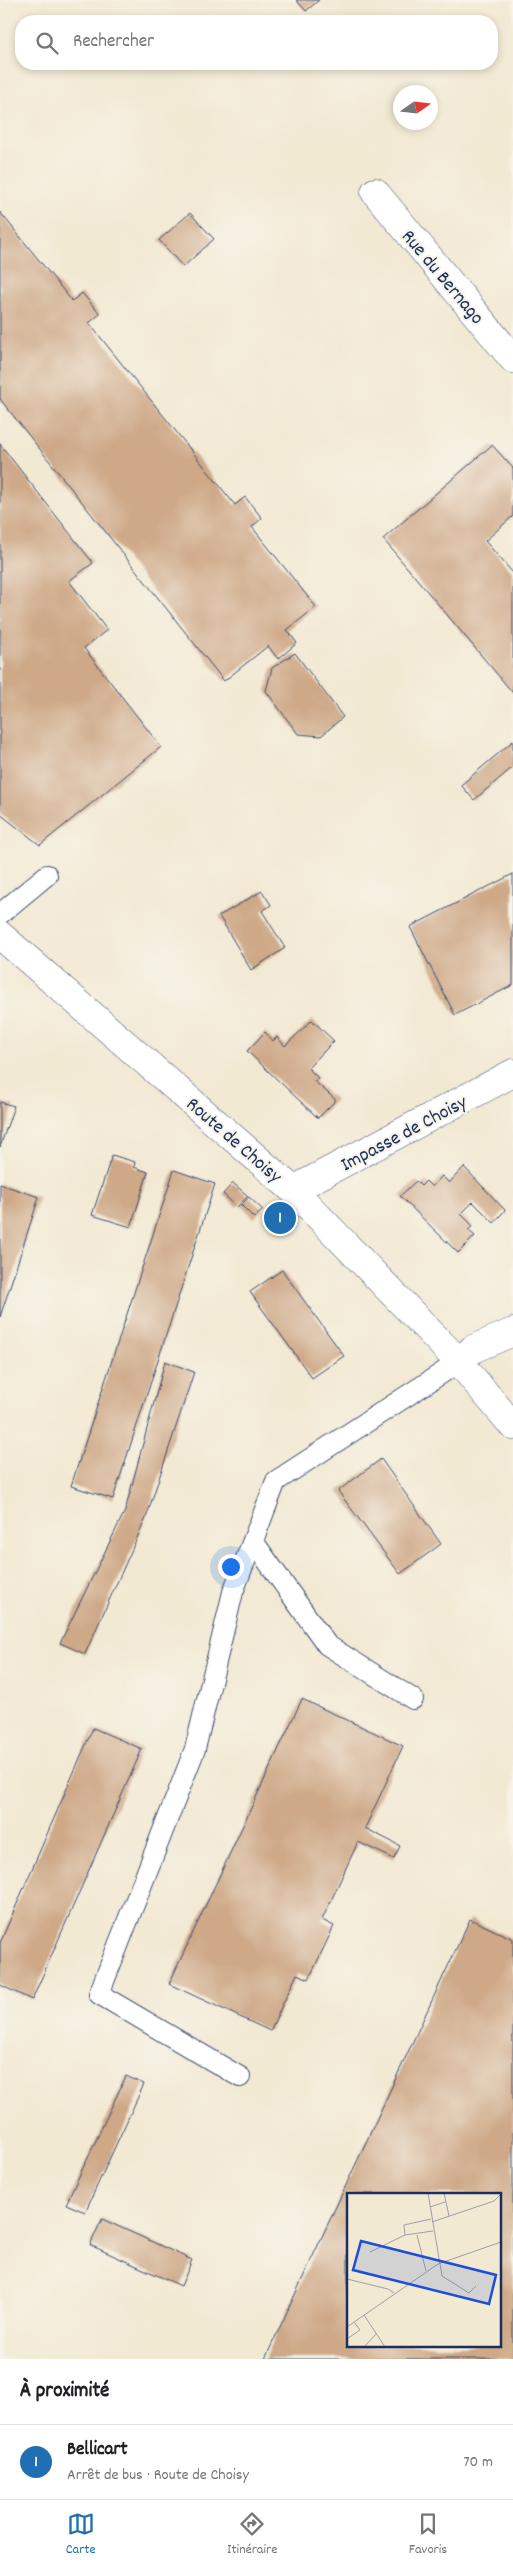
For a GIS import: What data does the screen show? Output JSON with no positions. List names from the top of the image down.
{
  "streets": {
    "street": ["Rue du Bernago", "Impasse de Choisy", "Route de Choisy"]
  },
  "crossings": [
    ["Impasse de Choisy", "Route de Choisy"]
  ],
  "north": "right",
  "page": {
    "search": "Rechercher",
    "pins": "1",
    "heading": "À proximité",
    "list": [
      {
        "mark": "1",
        "name": "Bellicart",
        "note": "Arrêt de bus · Route de Choisy",
        "value": "70 m"
      }
    ],
    "nav": ["Carte", "Itinéraire", "Favoris"]
  }
}
